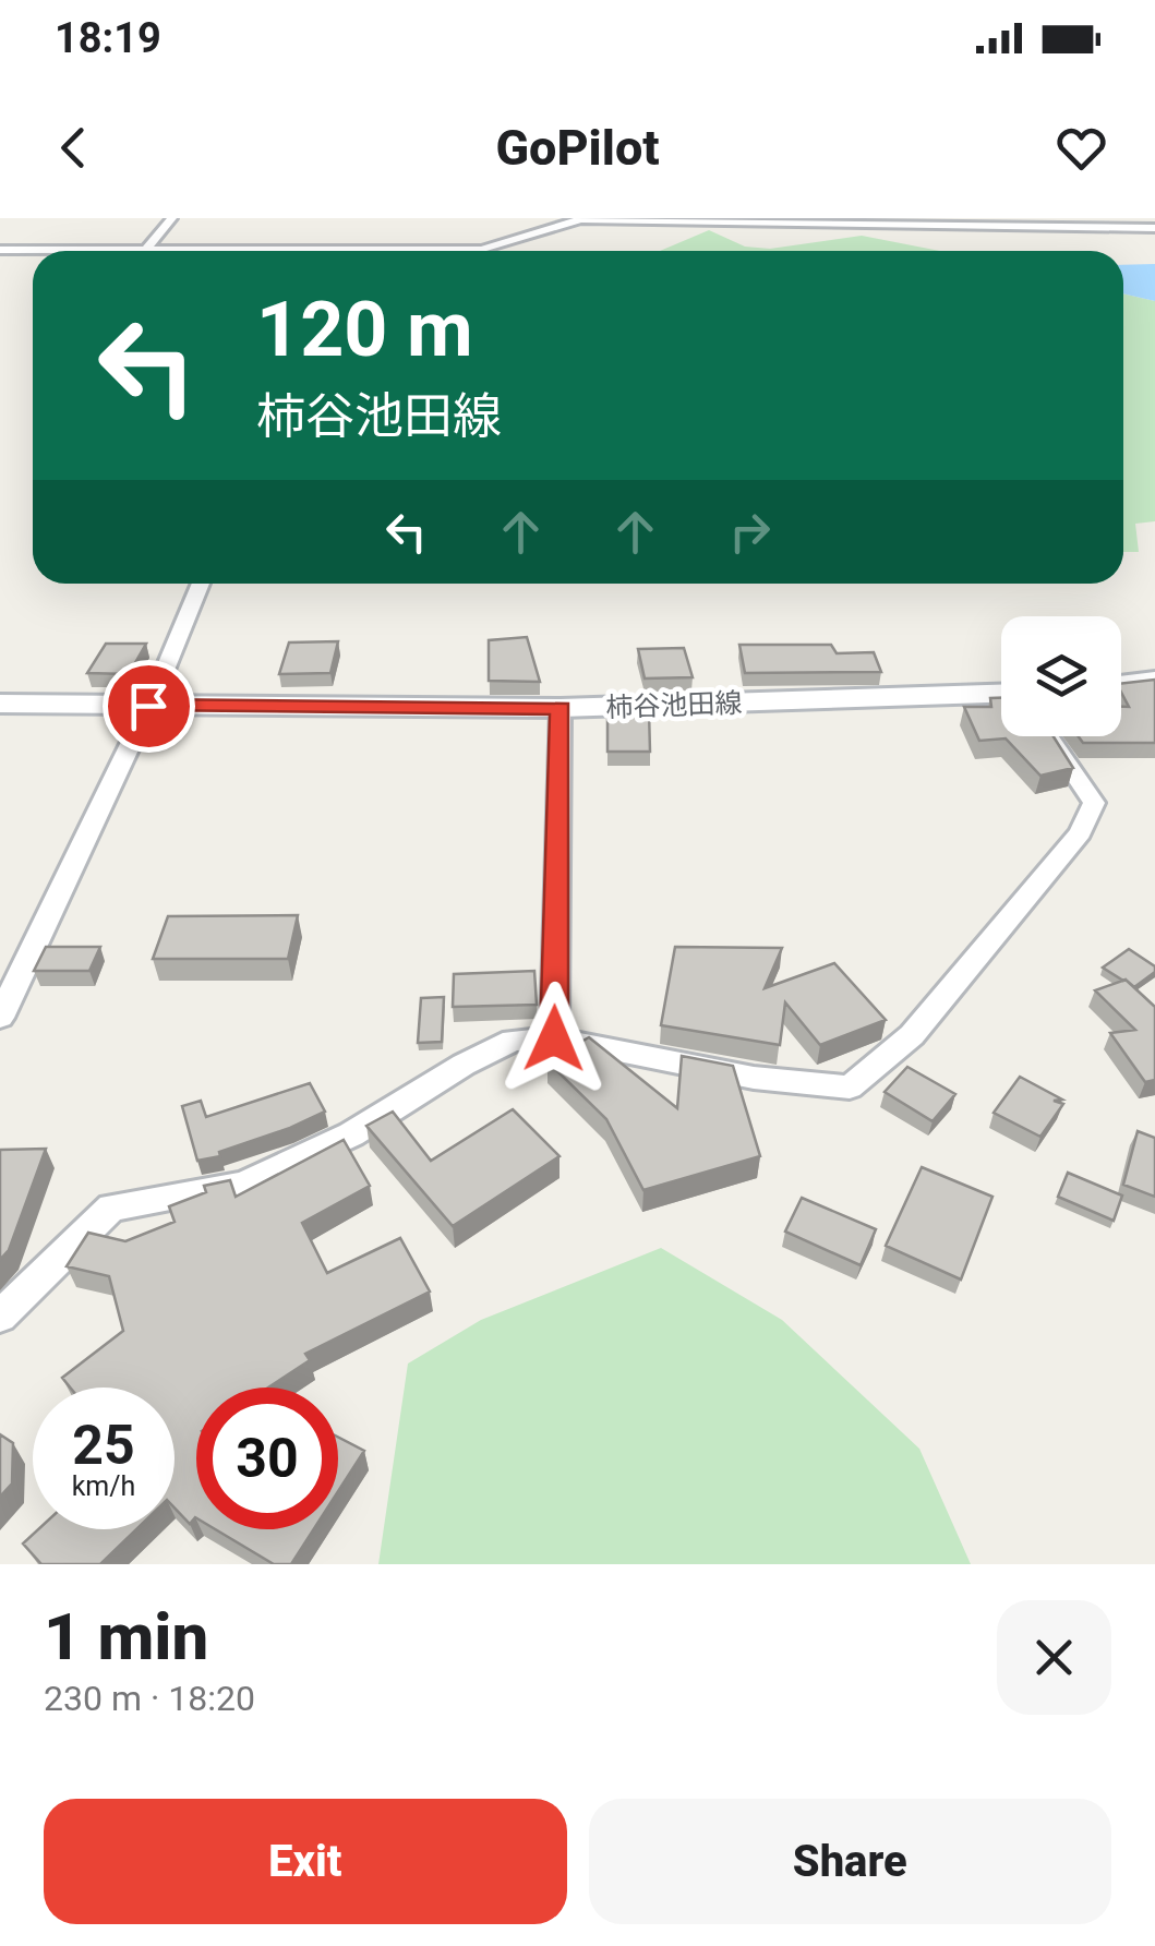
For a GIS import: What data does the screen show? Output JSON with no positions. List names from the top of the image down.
{
  "streets": {
    "main road": ["柿谷池田線"]
  },
  "page": {
    "status": "18:19",
    "header": "GoPilot",
    "turn": ["120 m", "柿谷池田線"],
    "speed": "25 km/h",
    "limit": "30",
    "heading": ["1 min", "230 m · 18:20"],
    "buttons": ["Exit", "Share"]
  }
}
